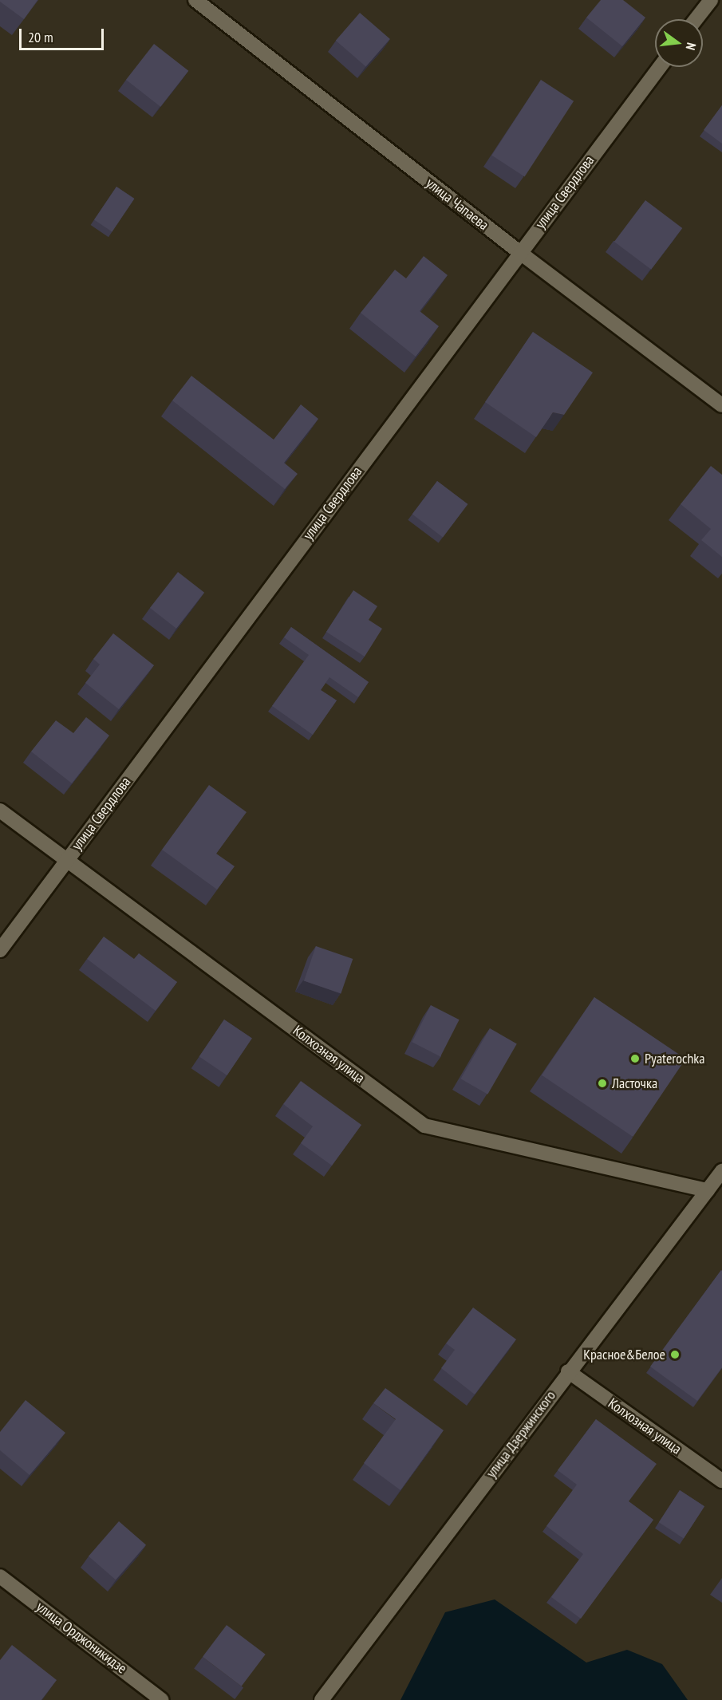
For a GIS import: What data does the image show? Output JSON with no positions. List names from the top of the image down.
{
  "streets": {
    "street": [
      "улица Свердлова",
      "улица Чапаева",
      "Колхозная улица",
      "улица Дзержинского",
      "улица Орджоникидзе"
    ]
  },
  "crossings": [
    ["улица Свердлова", "улица Чапаева"],
    ["улица Свердлова", "Колхозная улица"],
    ["Колхозная улица", "улица Дзержинского"]
  ],
  "places": ["Pyaterochka", "Ласточка", "Красное&Белое"],
  "scale_bar": "20 m",
  "north": "right"
}
